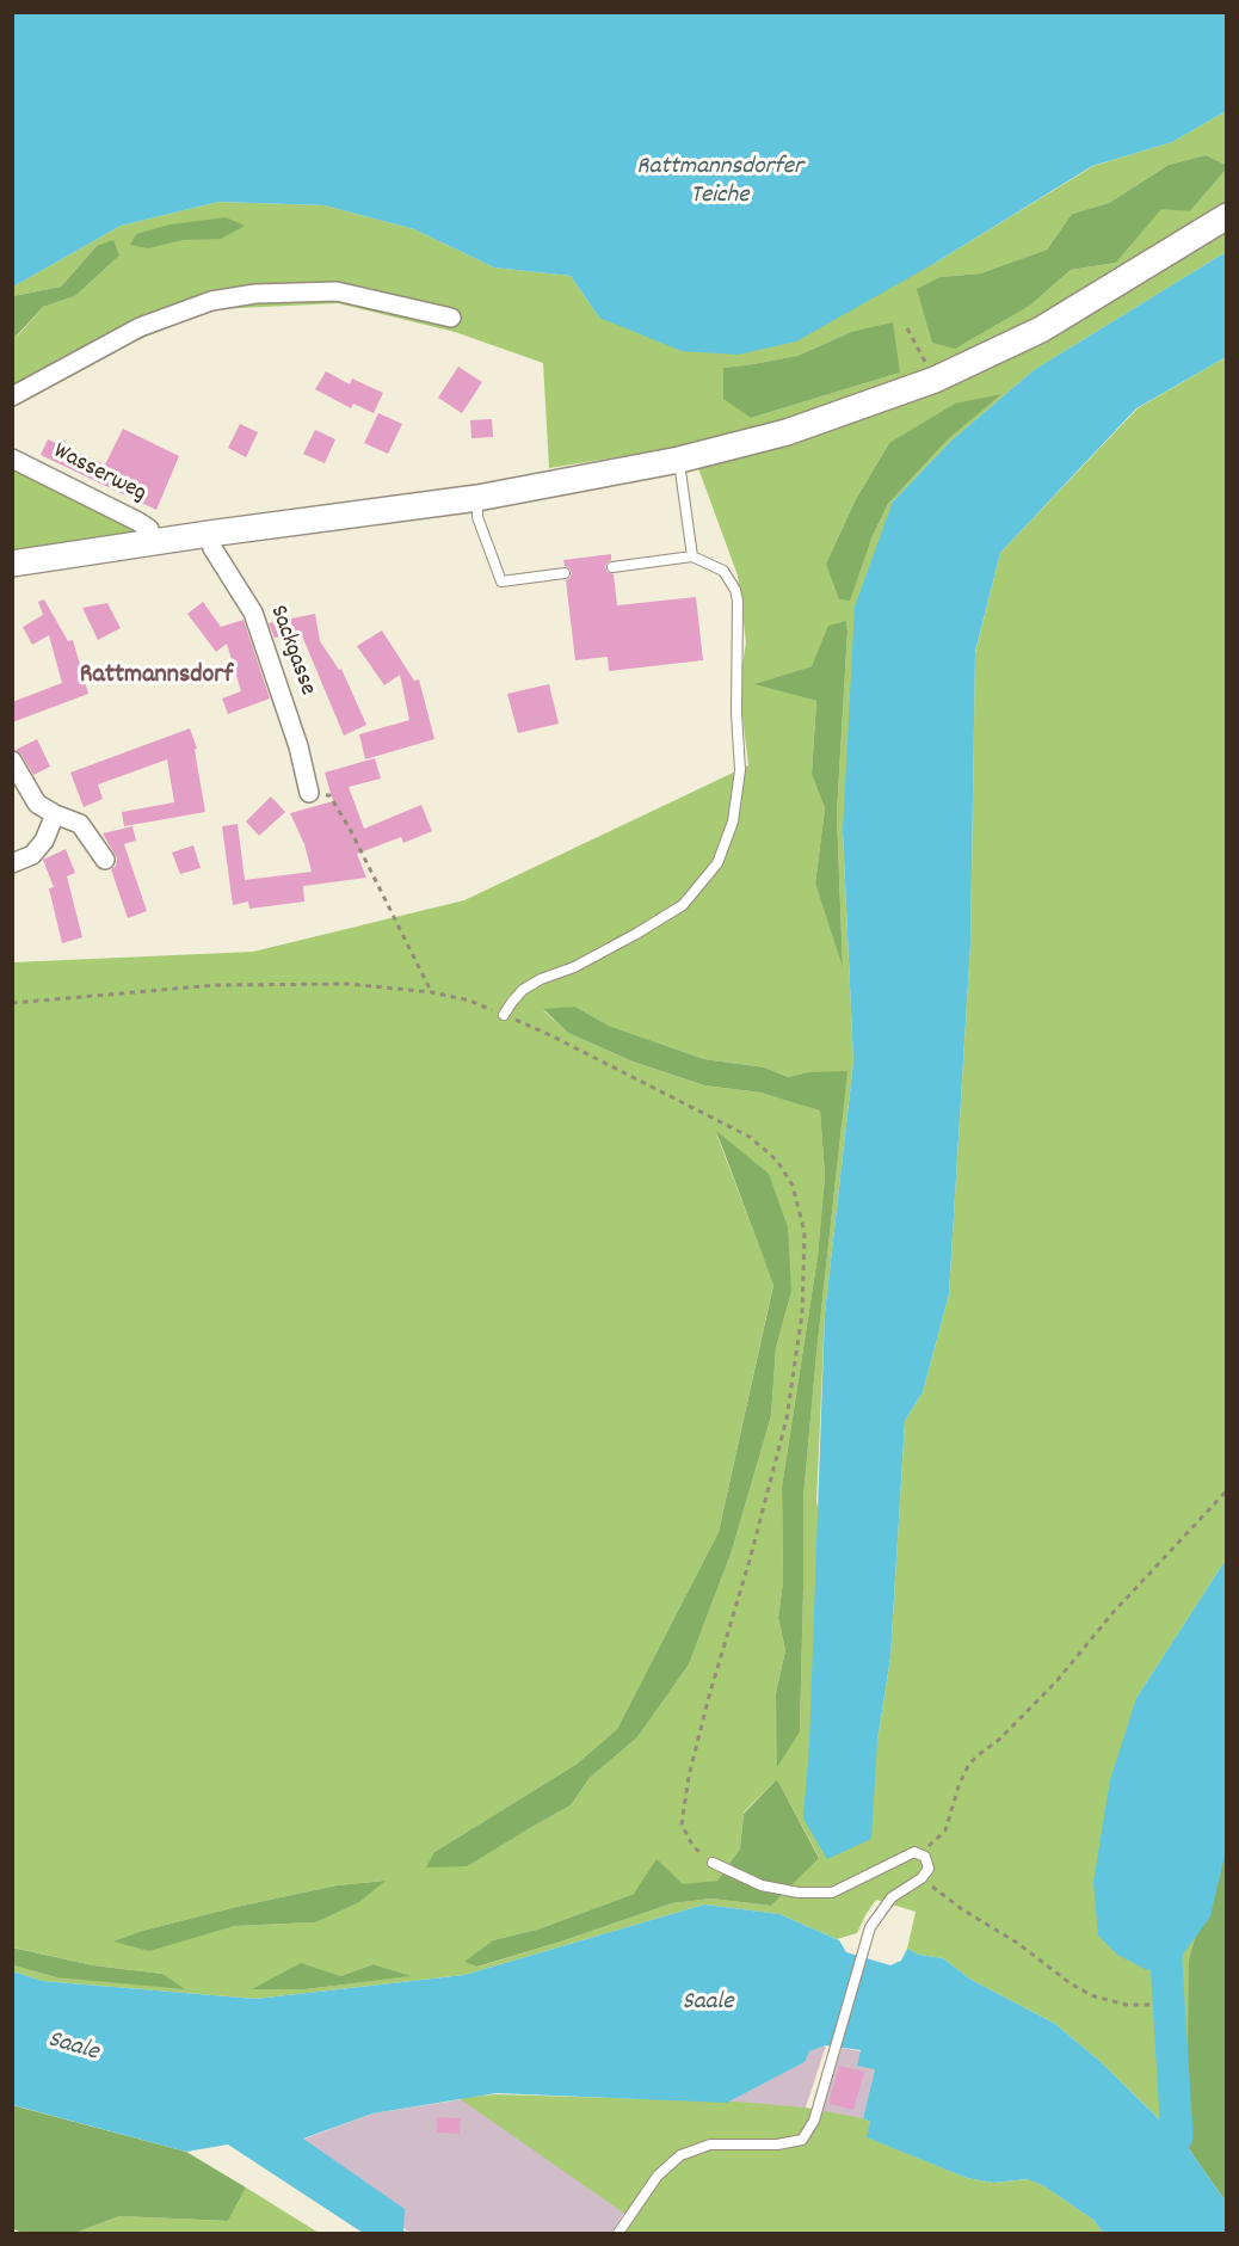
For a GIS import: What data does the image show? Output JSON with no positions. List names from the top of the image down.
{
  "streets": {
    "street": ["Wasserweg", "Sackgasse"]
  },
  "districts": ["Rattmannsdorf"],
  "water": ["Rattmannsdorfer Teiche", "Saale"]
}
